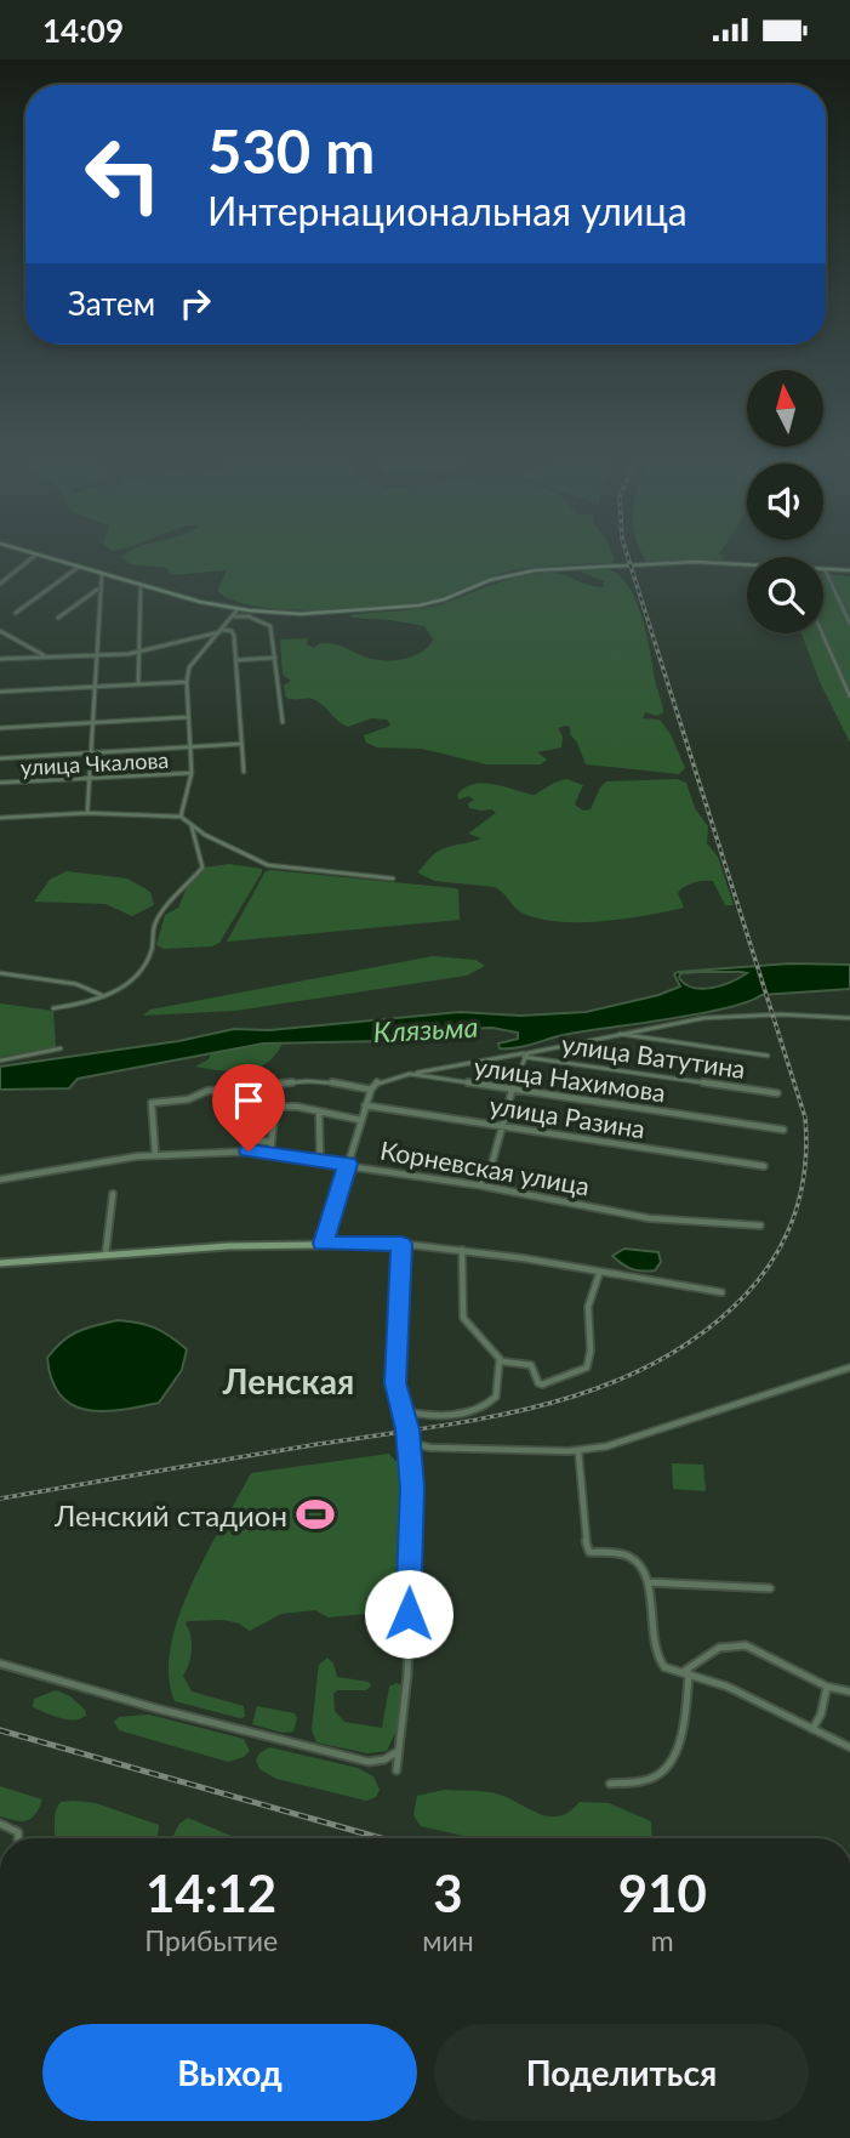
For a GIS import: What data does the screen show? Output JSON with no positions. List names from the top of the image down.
{
  "streets": {
    "street": [
      "улица Чкалова",
      "улица Ватутина",
      "улица Нахимова",
      "улица Разина",
      "Корневская улица"
    ]
  },
  "districts": ["Ленская"],
  "water": ["Клязьма"],
  "places": {
    "sports": ["Ленский стадион"]
  },
  "north": "top",
  "page": {
    "status": "14:09",
    "turn": ["530 m", "Интернациональная улица"],
    "then": "Затем",
    "eta": [
      "14:12",
      "Прибытие",
      "3",
      "мин",
      "910",
      "m"
    ],
    "buttons": ["Выход", "Поделиться"]
  }
}
